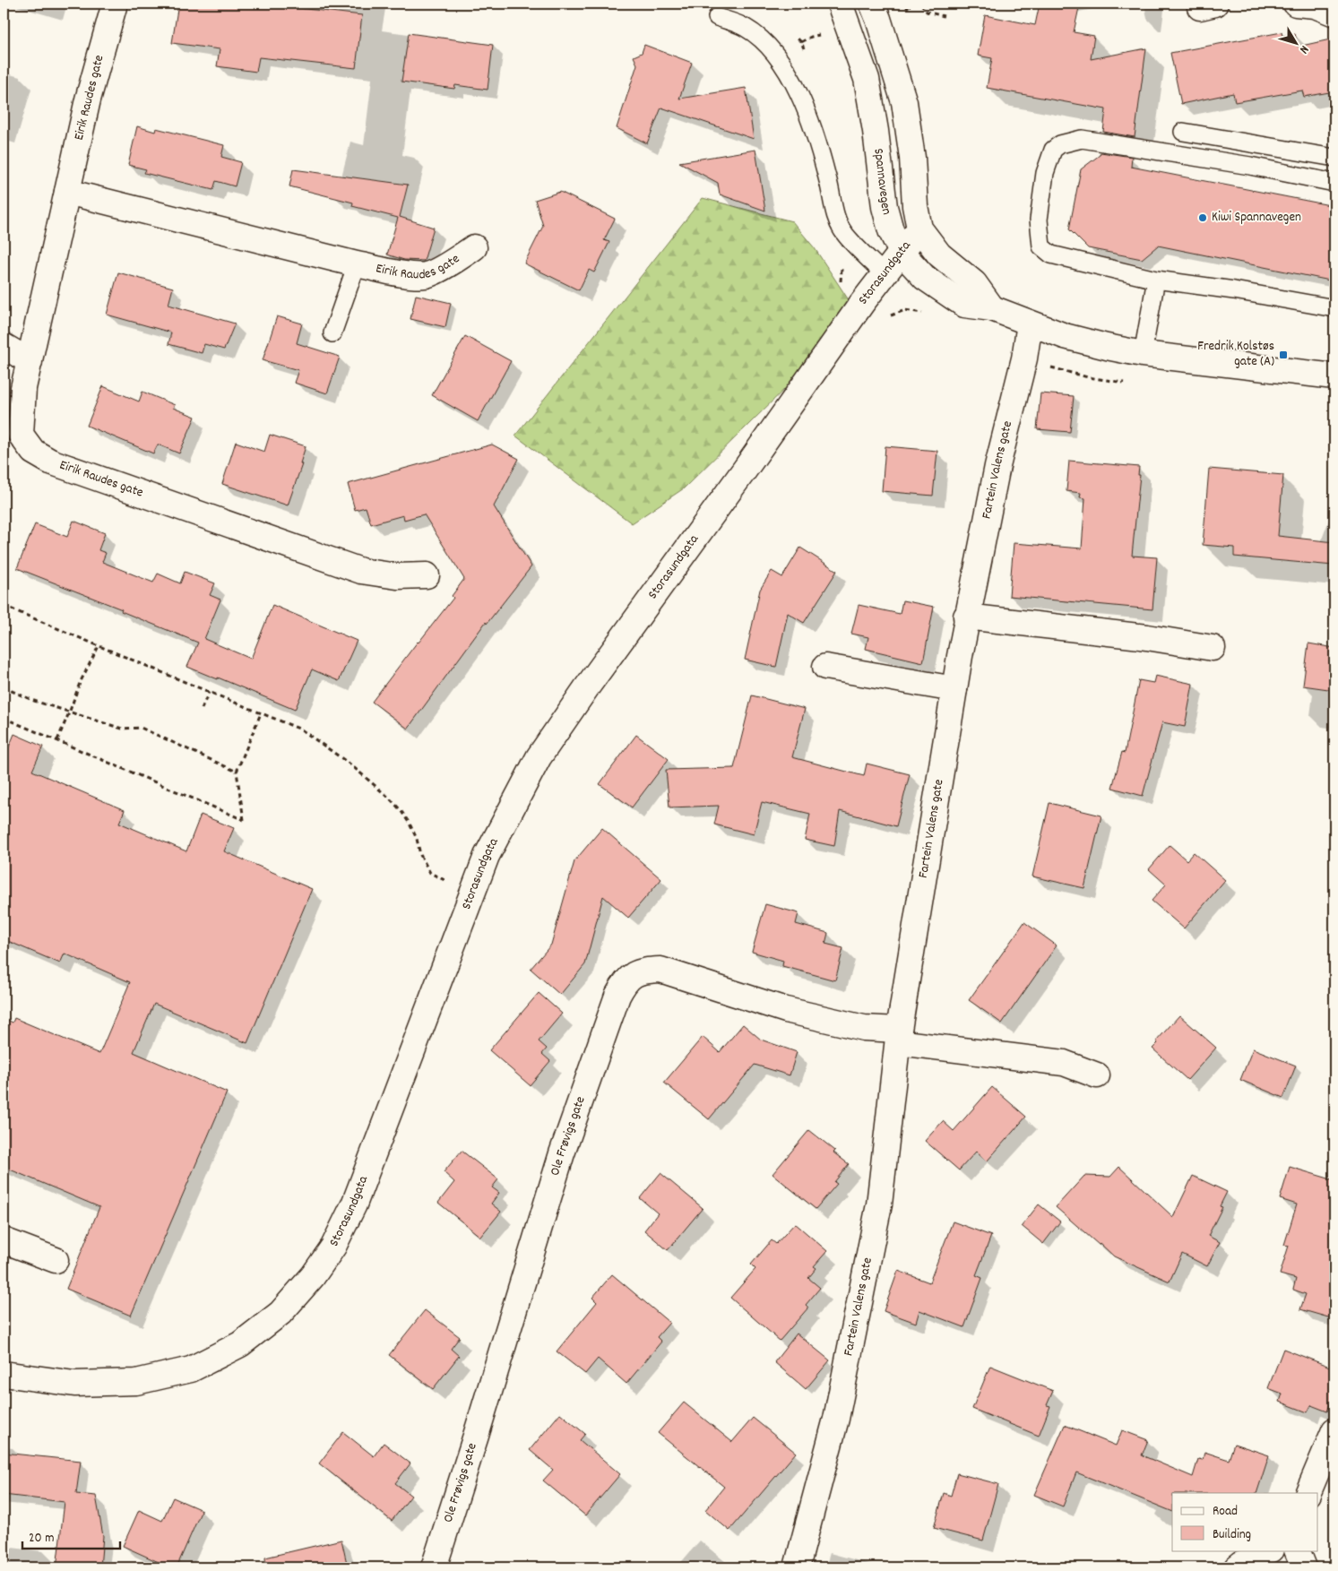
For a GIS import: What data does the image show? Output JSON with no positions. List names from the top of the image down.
{
  "streets": {
    "street": [
      "Eirik Raudes gate",
      "Spannavegen",
      "Storasundgata",
      "Fartein Valens gate",
      "Ole Frøvigs gate"
    ]
  },
  "crossings": [
    ["Spannavegen", "Storasundgata"],
    ["Spannavegen", "Fartein Valens gate"],
    ["Fartein Valens gate", "Ole Frøvigs gate"]
  ],
  "places": {
    "other": ["Kiwi Spannavegen"],
    "transit": ["Fredrik Kolstøs gate (A)"]
  },
  "legend": ["Road", "Building"],
  "scale_bar": "20 m",
  "north": "bottom right"
}
